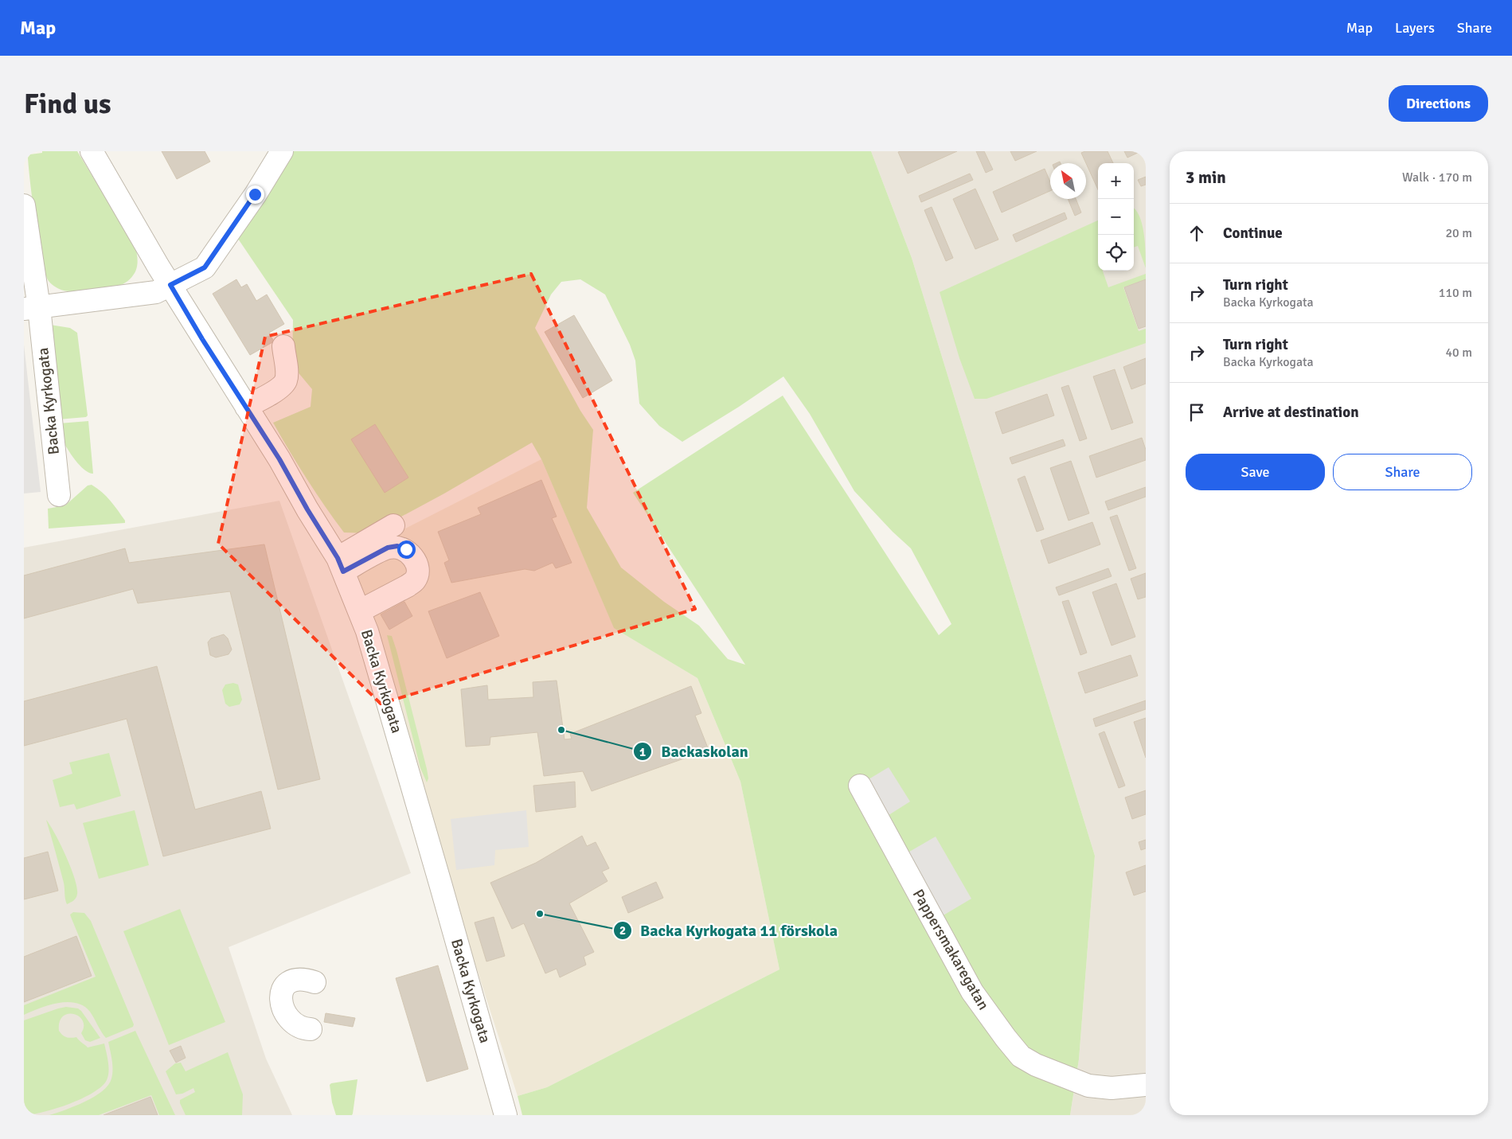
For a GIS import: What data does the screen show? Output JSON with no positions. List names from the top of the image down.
{
  "streets": {
    "street": ["Backa Kyrkogata", "Pappersmakaregatan"]
  },
  "places": ["Backaskolan", "Backa Kyrkogata 11 förskola"],
  "north": "top left",
  "page": {
    "header": "Map",
    "nav": ["Map", "Layers", "Share"],
    "buttons": [
      "Directions",
      ["Save", "Share"]
    ],
    "title": "Find us",
    "heading": ["3 min", "Walk · 170 m"],
    "map_buttons": ["+", "−"],
    "list": [
      ["Continue", "20 m"],
      ["Turn right", "Backa Kyrkogata", "110 m"],
      ["Turn right", "Backa Kyrkogata", "40 m"],
      "Arrive at destination"
    ]
  }
}
